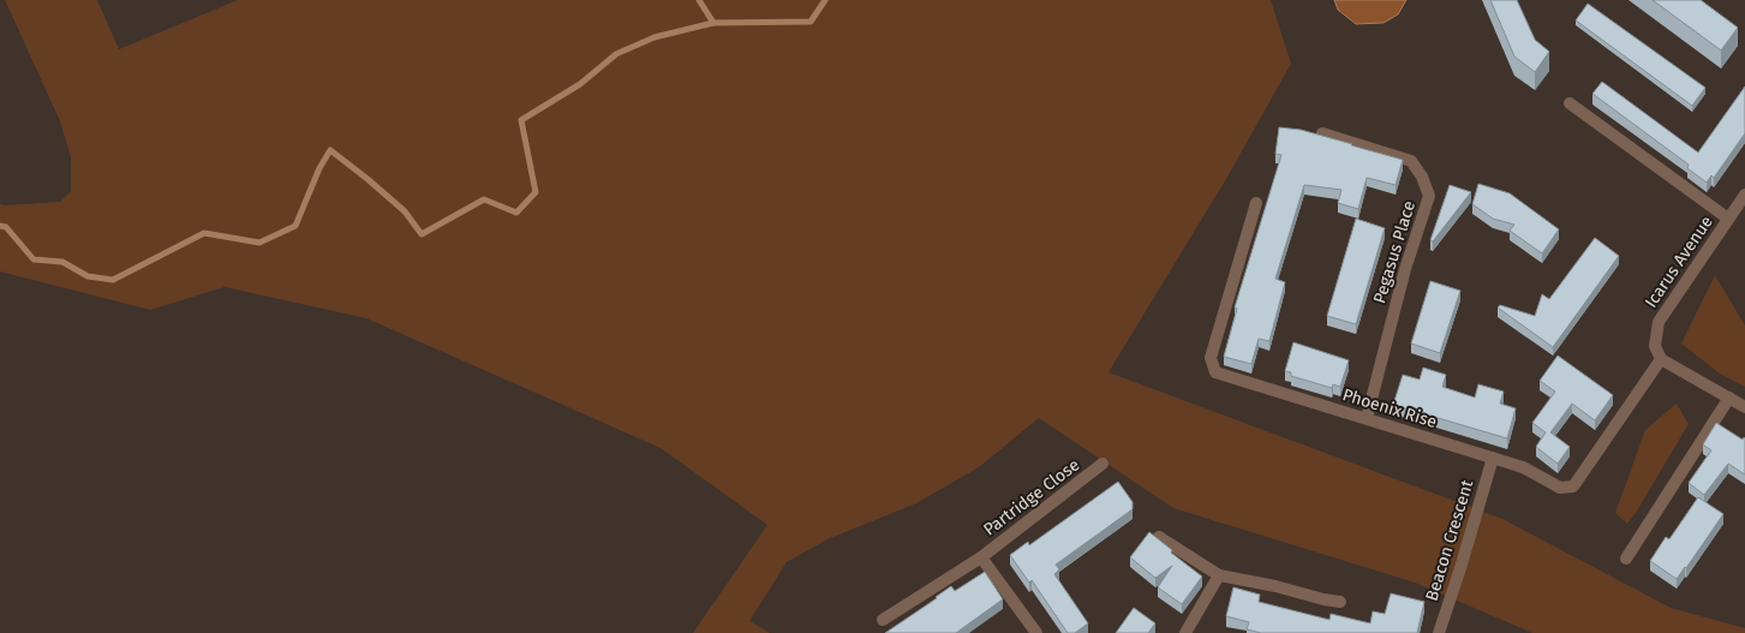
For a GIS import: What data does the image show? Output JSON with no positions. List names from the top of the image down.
{
  "streets": {
    "street": [
      "Pegasus Place",
      "Icarus Avenue",
      "Phoenix Rise",
      "Partridge Close",
      "Beacon Crescent"
    ]
  },
  "crossings": [
    ["Pegasus Place", "Phoenix Rise"],
    ["Icarus Avenue", "Phoenix Rise"],
    ["Phoenix Rise", "Beacon Crescent"]
  ]
}
